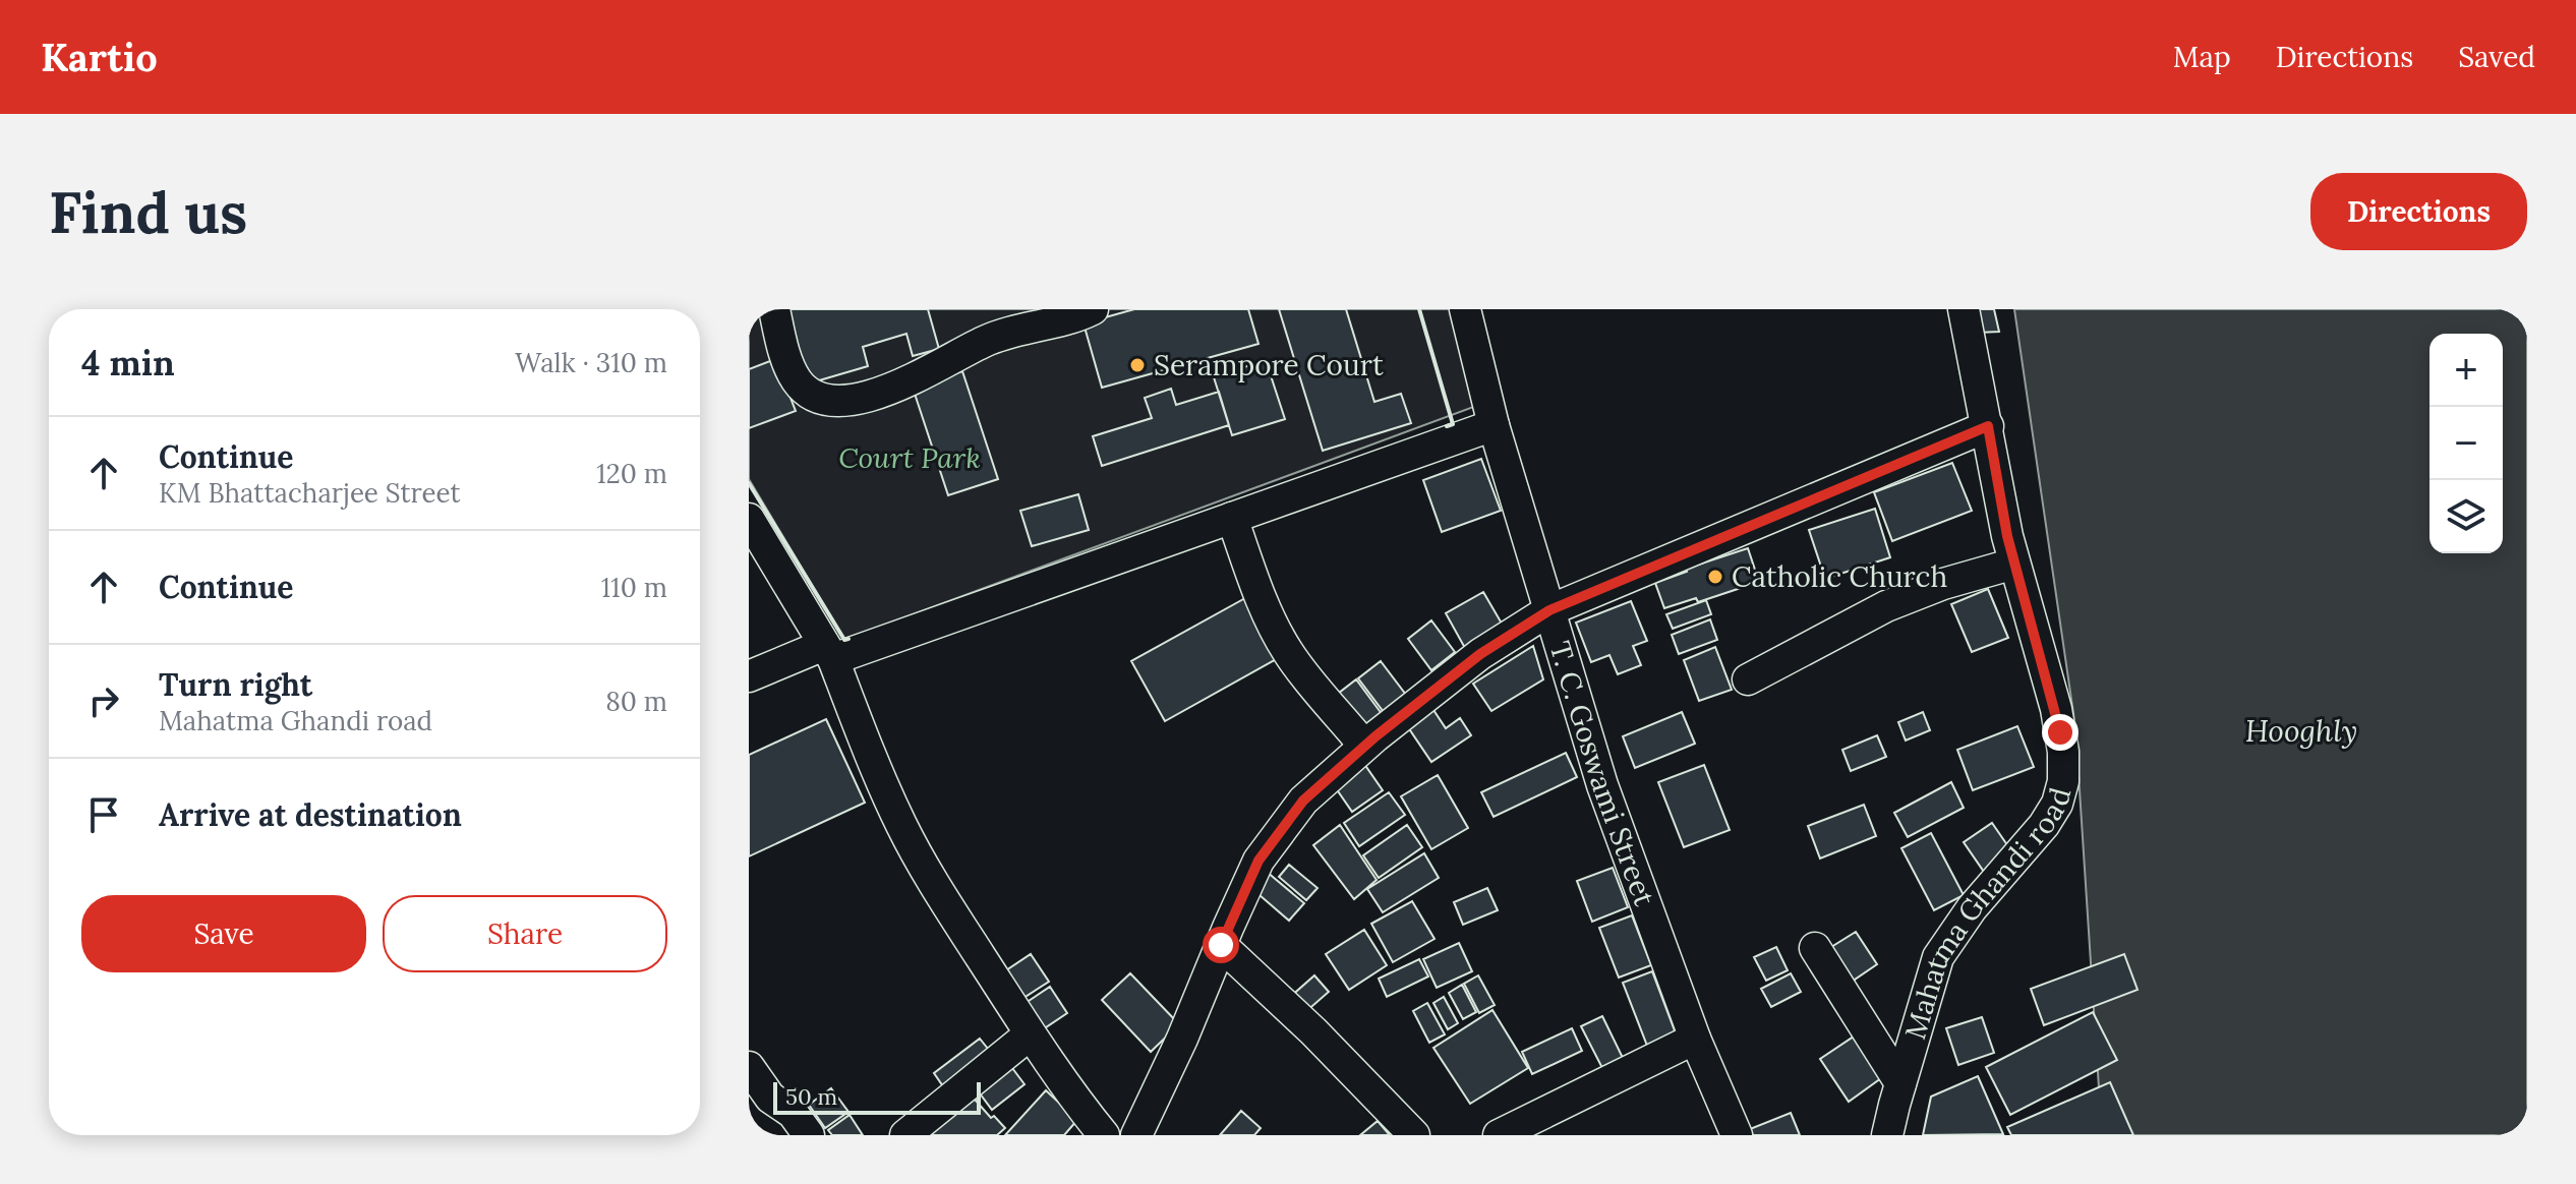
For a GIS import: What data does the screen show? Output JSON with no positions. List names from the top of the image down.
{
  "streets": {
    "street": ["T. C. Goswami Street", "Mahatma Ghandi road"]
  },
  "water": ["Hooghly"],
  "parks": ["Court Park"],
  "places": ["Serampore Court", "Catholic Church"],
  "scale_bar": "50 m",
  "page": {
    "header": "Kartio",
    "nav": ["Map", "Directions", "Saved"],
    "buttons": [
      "Directions",
      ["Save", "Share"]
    ],
    "title": "Find us",
    "heading": ["4 min", "Walk · 310 m"],
    "map_buttons": ["+", "−"],
    "list": [
      ["Continue", "KM Bhattacharjee Street", "120 m"],
      ["Continue", "110 m"],
      ["Turn right", "Mahatma Ghandi road", "80 m"],
      "Arrive at destination"
    ],
    "scale": "50 m"
  }
}
